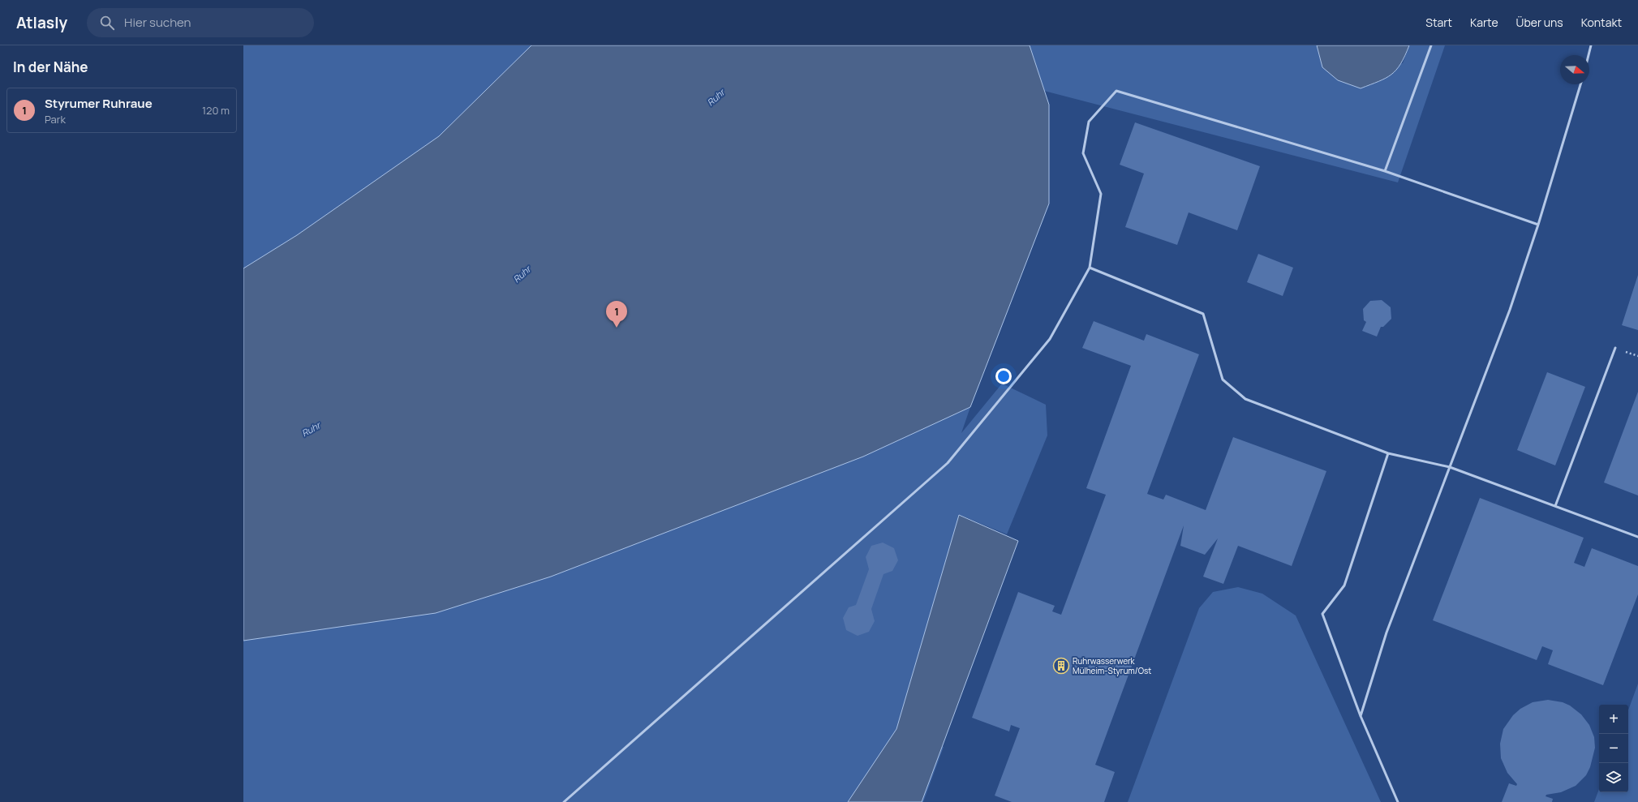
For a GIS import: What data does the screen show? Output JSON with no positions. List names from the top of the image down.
{
  "water": ["Ruhr"],
  "places": {
    "building": ["Ruhrwasserwerk Mülheim-Styrum/Ost"]
  },
  "north": "right",
  "page": {
    "header": "Atlasly",
    "search": "Hier suchen",
    "nav": [
      "Start",
      "Karte",
      "Über uns",
      "Kontakt"
    ],
    "heading": "In der Nähe",
    "list": [
      {
        "mark": "1",
        "name": "Styrumer Ruhraue",
        "note": "Park",
        "value": "120 m"
      }
    ],
    "pins": "1",
    "map_buttons": ["+", "−"]
  }
}
